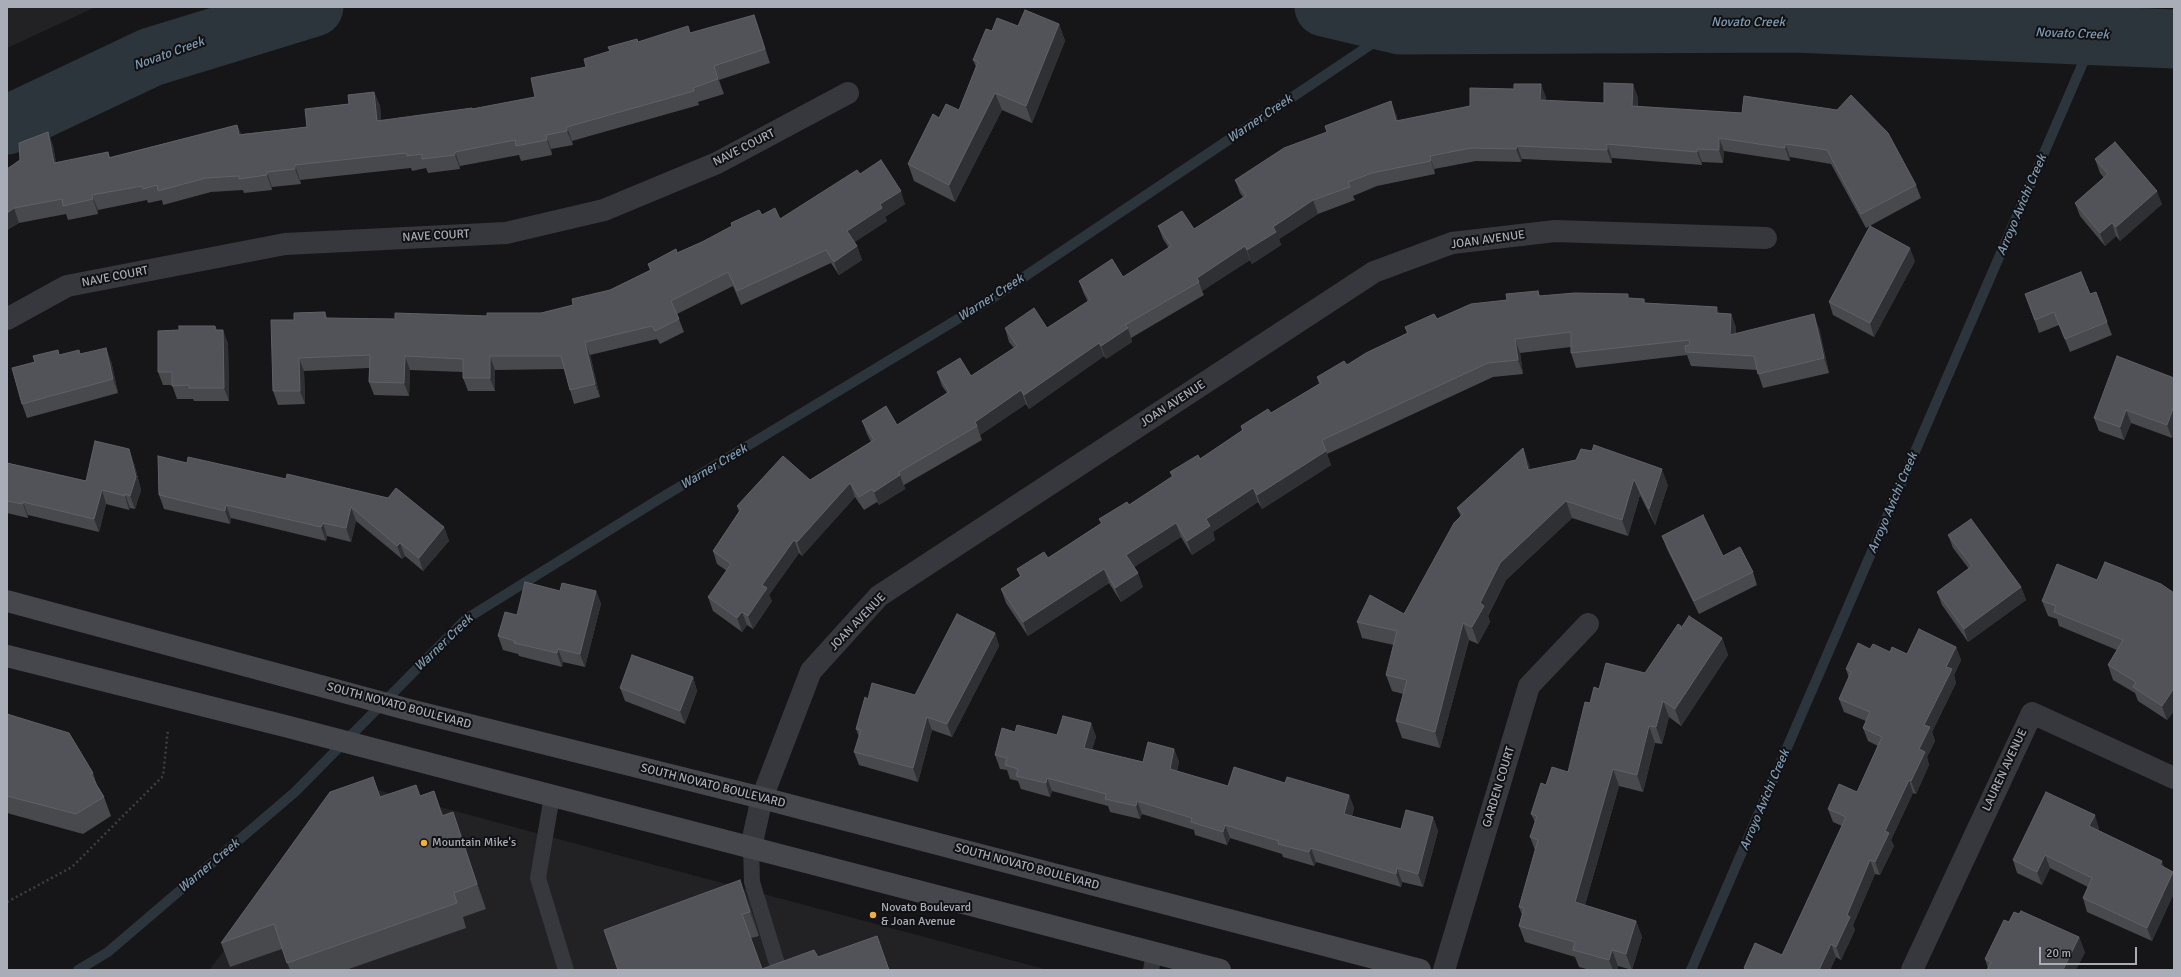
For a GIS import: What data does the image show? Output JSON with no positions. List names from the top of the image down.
{
  "streets": {
    "main road": ["SOUTH NOVATO BOULEVARD"],
    "street": [
      "NAVE COURT",
      "JOAN AVENUE",
      "LAUREN AVENUE",
      "GARDEN COURT"
    ]
  },
  "crossings": [
    ["JOAN AVENUE", "SOUTH NOVATO BOULEVARD"]
  ],
  "water": ["Novato Creek", "Warner Creek", "Arroyo Avichi Creek"],
  "places": ["Mountain Mike's", "Novato Boulevard & Joan Avenue"],
  "scale_bar": "20 m"
}
